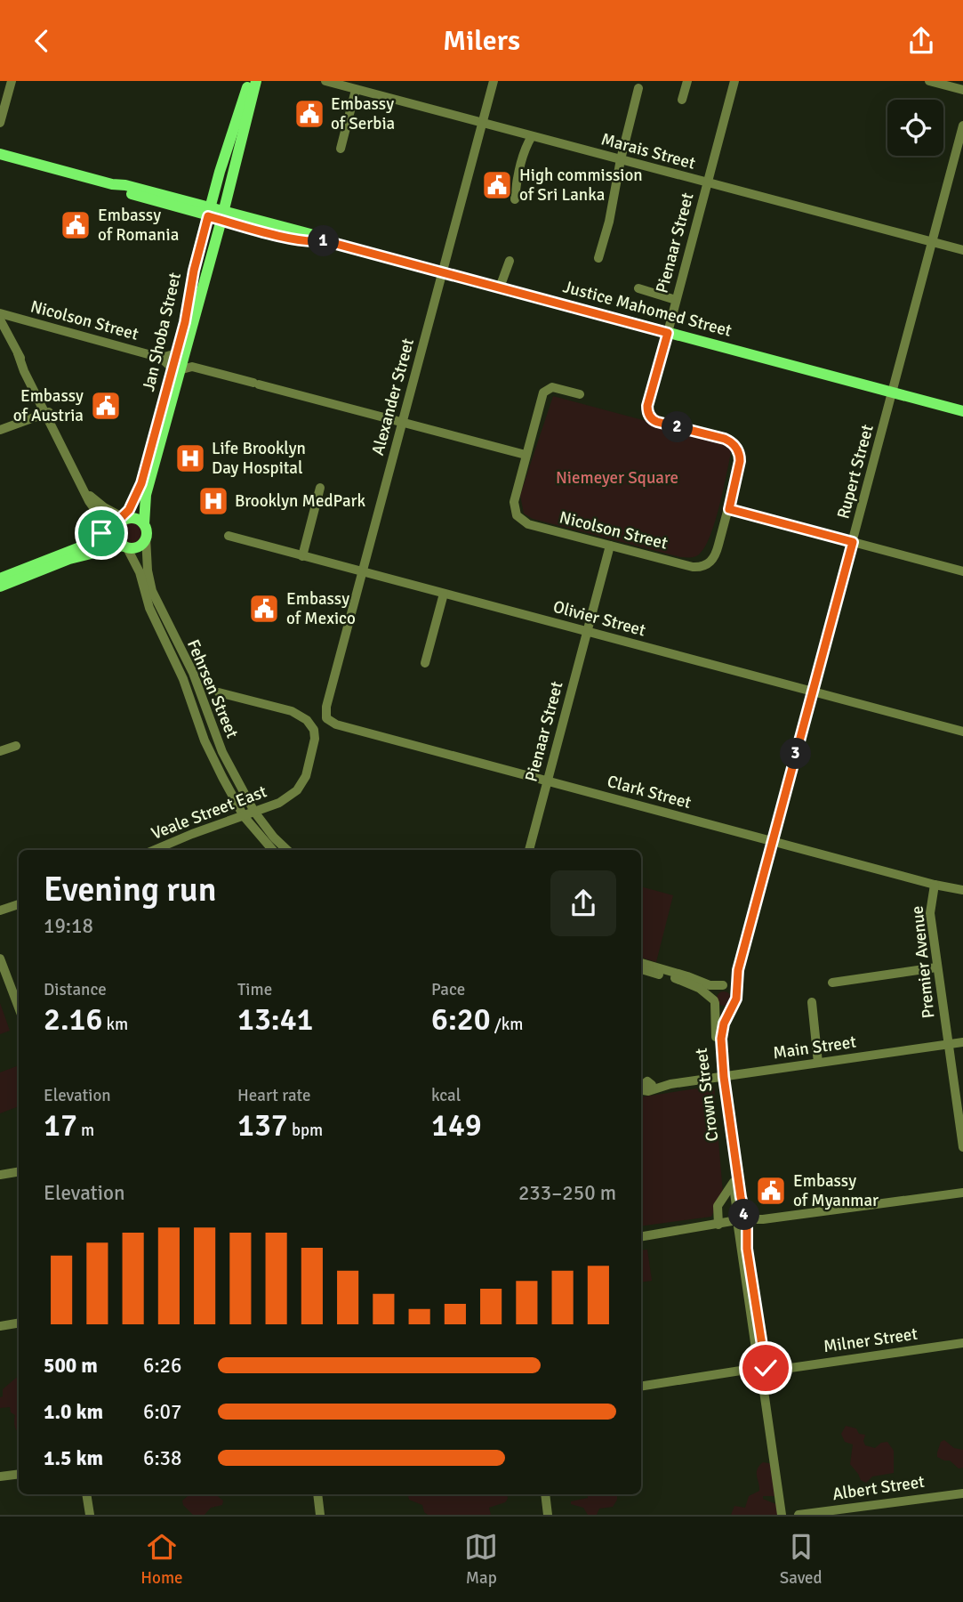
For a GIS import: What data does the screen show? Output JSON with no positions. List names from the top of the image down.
{
  "streets": {
    "main road": ["Justice Mahomed Street", "Jan Shoba Street"],
    "street": [
      "Marais Street",
      "Pienaar Street",
      "Nicolson Street",
      "Alexander Street",
      "Rupert Street",
      "Olivier Street",
      "Fehrsen Street",
      "Clark Street",
      "Veale Street East",
      "Premier Avenue",
      "Main Street",
      "Crown Street",
      "Milner Street",
      "Albert Street"
    ]
  },
  "crossings": [
    ["Marais Street", "Pienaar Street"],
    ["Marais Street", "Alexander Street"],
    ["Marais Street", "Rupert Street"],
    ["Pienaar Street", "Justice Mahomed Street"],
    ["Pienaar Street", "Nicolson Street"],
    ["Pienaar Street", "Olivier Street"],
    ["Pienaar Street", "Clark Street"],
    ["Justice Mahomed Street", "Jan Shoba Street"],
    ["Justice Mahomed Street", "Alexander Street"],
    ["Justice Mahomed Street", "Rupert Street"],
    ["Nicolson Street", "Jan Shoba Street"],
    ["Jan Shoba Street", "Fehrsen Street"],
    ["Alexander Street", "Olivier Street"],
    ["Alexander Street", "Clark Street"],
    ["Rupert Street", "Olivier Street"],
    ["Rupert Street", "Clark Street"],
    ["Rupert Street", "Crown Street"],
    ["Fehrsen Street", "Veale Street East"],
    ["Clark Street", "Premier Avenue"],
    ["Premier Avenue", "Main Street"],
    ["Main Street", "Crown Street"],
    ["Crown Street", "Milner Street"]
  ],
  "parks": ["Niemeyer Square"],
  "places": {
    "public building": [
      "Embassy of Serbia",
      "High commission of Sri Lanka",
      "Embassy of Romania",
      "Embassy of Austria",
      "Embassy of Mexico",
      "Embassy of Myanmar"
    ],
    "hospital": ["Life Brooklyn Day Hospital", "Brooklyn MedPark"]
  },
  "page": {
    "header": "Milers",
    "pins": [
      "1",
      "2",
      "3",
      "4"
    ],
    "heading": ["Evening run", "19:18"],
    "stats": [
      ["Distance", "2.16 km"],
      ["Time", "13:41"],
      ["Pace", "6:20 /km"],
      ["Elevation", "17 m"],
      ["Heart rate", "137 bpm"],
      ["kcal", "149"]
    ],
    "chart": ["Elevation", "233–250 m"],
    "list": [
      {
        "name": "500 m",
        "note": "6:26"
      },
      {
        "name": "1.0 km",
        "note": "6:07"
      },
      {
        "name": "1.5 km",
        "note": "6:38"
      }
    ],
    "tabs": ["Home", "Map", "Saved"]
  }
}
